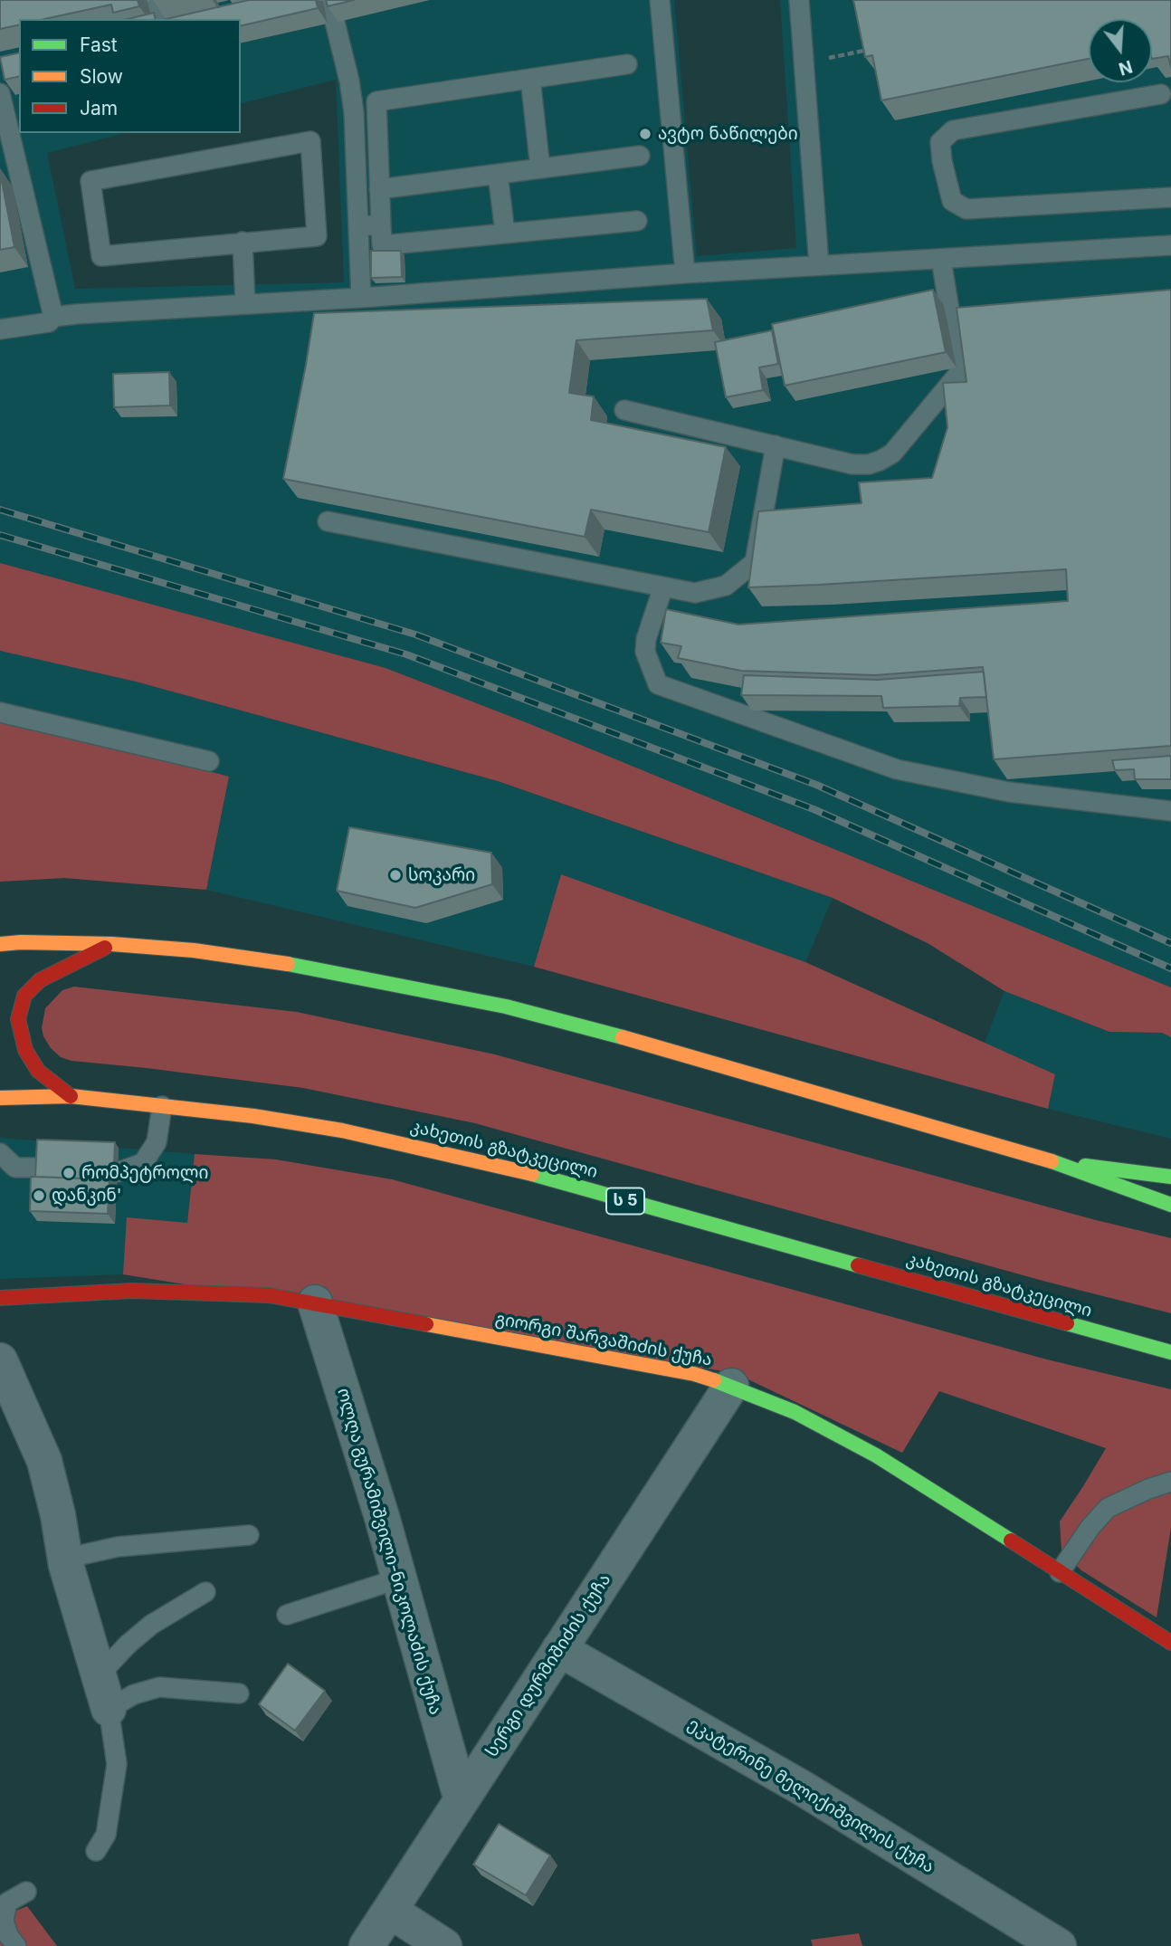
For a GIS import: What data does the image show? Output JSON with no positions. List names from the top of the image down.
{
  "streets": {
    "main road": ["კახეთის გზატკეცილი", "ს 5", "გიორგი შარვაშიძის ქუჩა"],
    "street": ["ოლღა გურამიშვილი-ნიკოლაძის ქუჩა", "სერგი დურმიშიძის ქუჩა", "ეკატერინე მელიქიშვილის ქუჩა"]
  },
  "crossings": [
    ["გიორგი შარვაშიძის ქუჩა", "ოლღა გურამიშვილი-ნიკოლაძის ქუჩა"],
    ["გიორგი შარვაშიძის ქუჩა", "სერგი დურმიშიძის ქუჩა"],
    ["ოლღა გურამიშვილი-ნიკოლაძის ქუჩა", "სერგი დურმიშიძის ქუჩა"],
    ["სერგი დურმიშიძის ქუჩა", "ეკატერინე მელიქიშვილის ქუჩა"]
  ],
  "places": [
    "ავტო ნაწილები",
    "სოკარი",
    "რომპეტროლი",
    "დანკინ'"
  ],
  "legend": ["Fast", "Slow", "Jam"],
  "north": "bottom"
}
